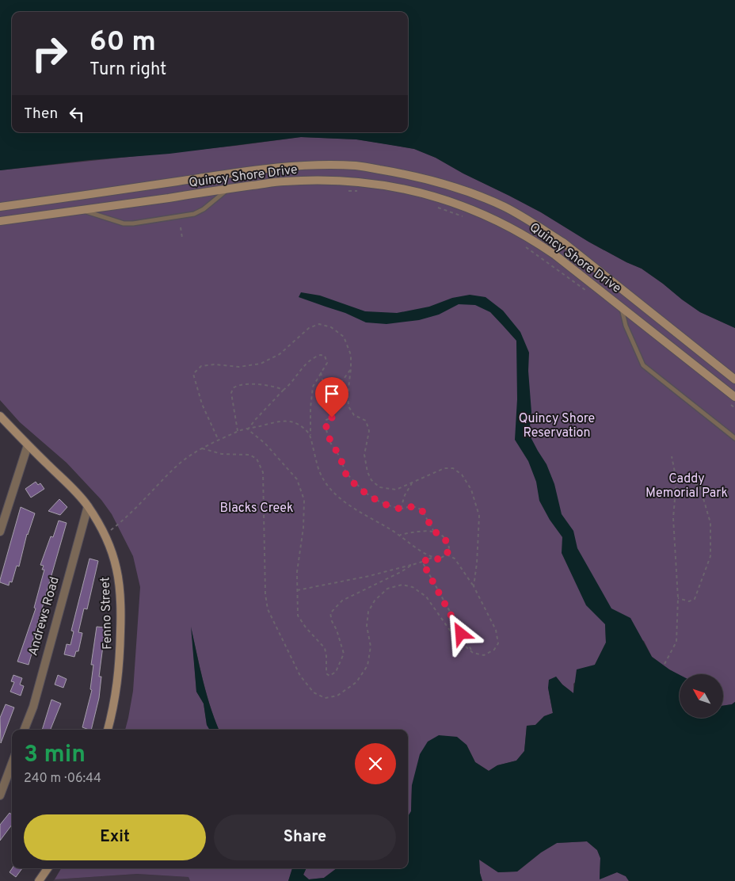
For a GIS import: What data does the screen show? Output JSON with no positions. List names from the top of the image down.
{
  "streets": {
    "main road": ["Quincy Shore Drive", "Fenno Street"],
    "street": ["Andrews Road"]
  },
  "crossings": [
    ["Fenno Street", "Andrews Road"]
  ],
  "parks": ["Quincy Shore Reservation", "Caddy Memorial Park", "Blacks Creek"],
  "north": "top left",
  "page": {
    "turn": ["60 m", "Turn right"],
    "then": "Then",
    "heading": ["3 min", "240 m · 06:44"],
    "buttons": ["Exit", "Share"]
  }
}
